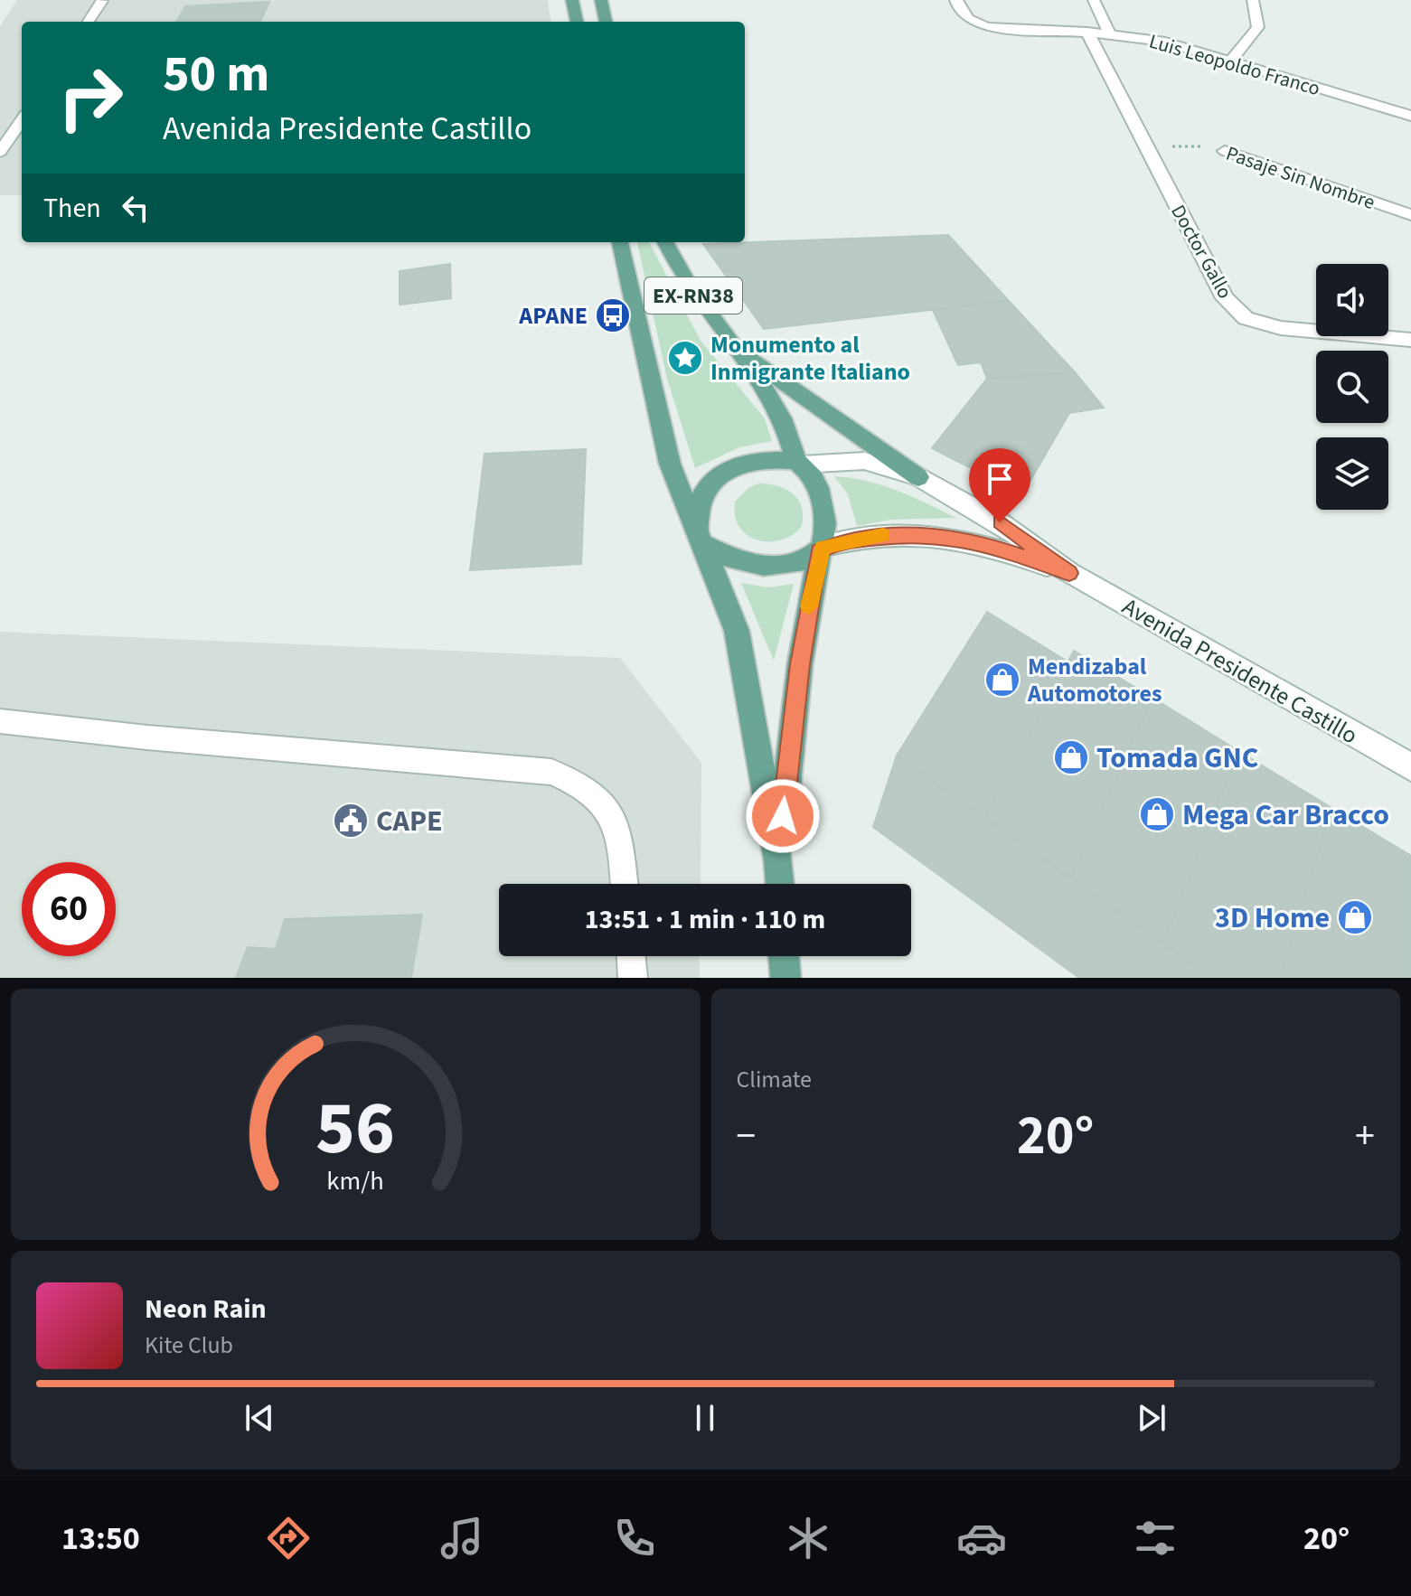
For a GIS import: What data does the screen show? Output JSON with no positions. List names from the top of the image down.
{
  "streets": {
    "main road": ["EX-RN38"],
    "street": ["Luis Leopoldo Franco", "Doctor Gallo", "Avenida Presidente Castillo"],
    "lane": ["Pasaje Sin Nombre"]
  },
  "crossings": [
    ["Luis Leopoldo Franco", "Doctor Gallo"],
    ["Pasaje Sin Nombre", "Doctor Gallo"],
    ["EX-RN38", "Avenida Presidente Castillo"]
  ],
  "places": {
    "bus stop": ["APANE"],
    "place": ["Monumento al Inmigrante Italiano"],
    "shop": [
      "Mendizabal Automotores",
      "Tomada GNC",
      "Mega Car Bracco",
      "3D Home"
    ],
    "public building": ["CAPE"]
  },
  "page": {
    "turn": ["50 m", "Avenida Presidente Castillo"],
    "then": "Then",
    "limit": "60",
    "trip": "13:51 · 1 min · 110 m",
    "tile": "Climate",
    "heat": ["−", "20°", "+"],
    "song": ["Neon Rain", "Kite Club"],
    "tabs": ["13:50", "20°"],
    "gauge": ["56", "km/h"]
  }
}
